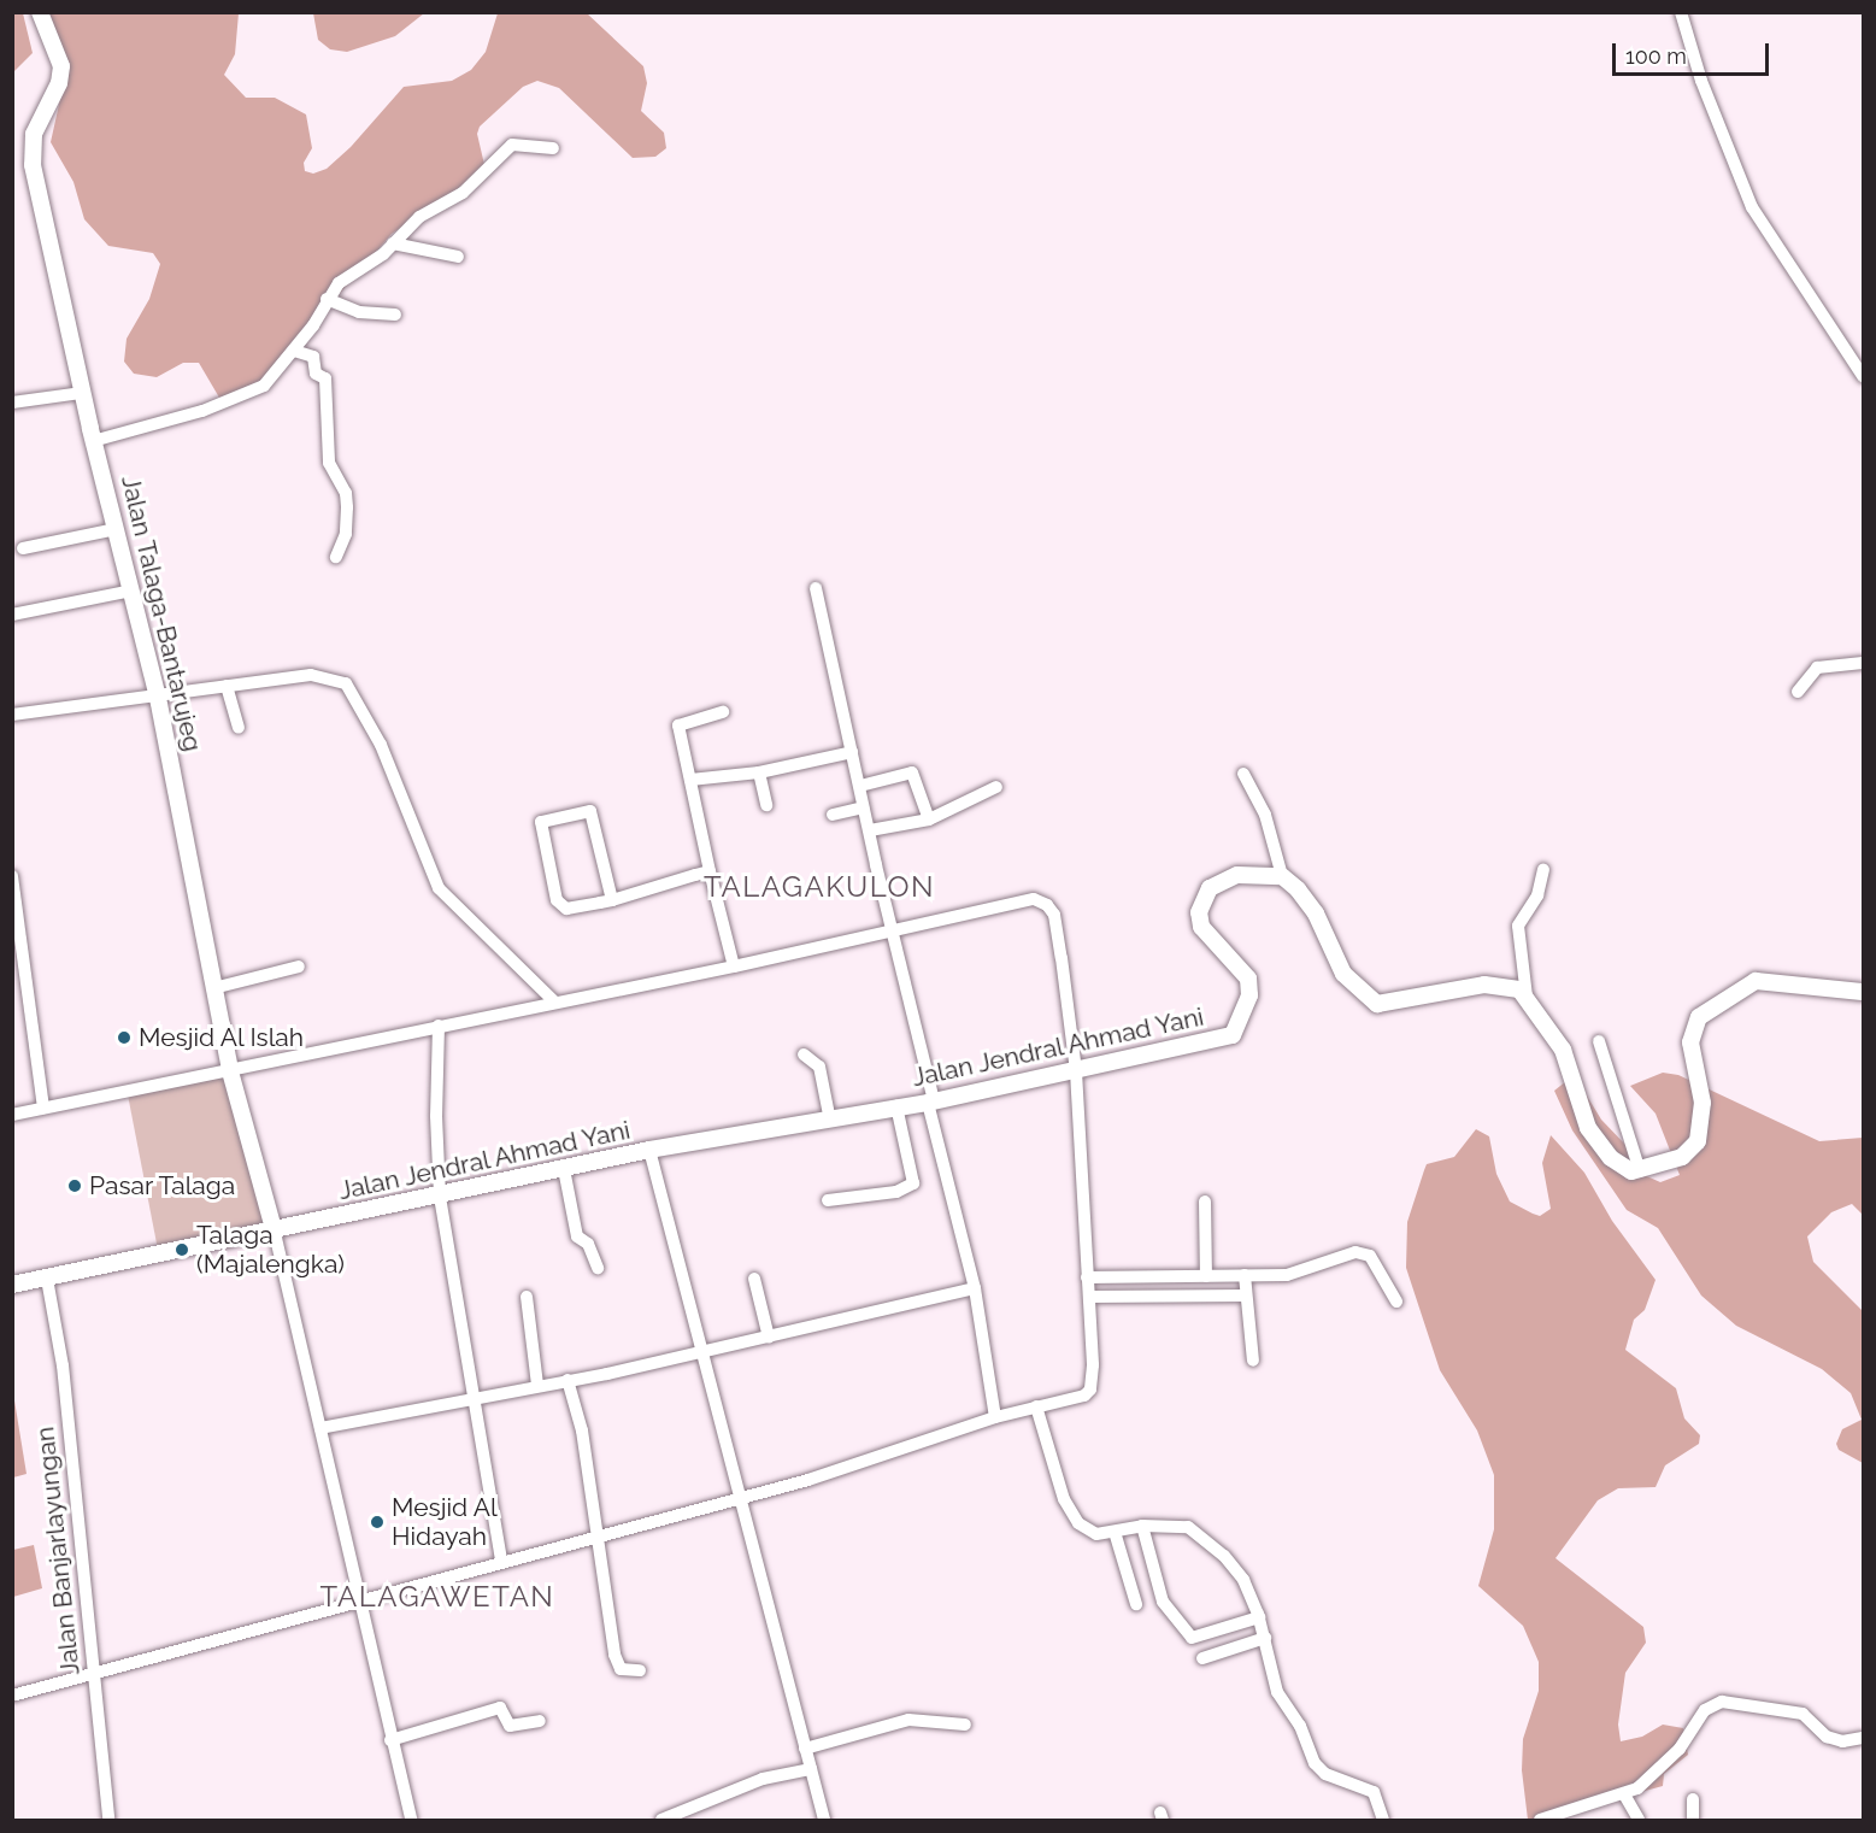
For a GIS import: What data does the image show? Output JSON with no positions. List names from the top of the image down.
{
  "streets": {
    "main road": ["Jalan Talaga-Bantarujeg", "Jalan Jendral Ahmad Yani"],
    "street": ["Jalan Banjarlayungan"]
  },
  "crossings": [
    ["Jalan Talaga-Bantarujeg", "Jalan Jendral Ahmad Yani"],
    ["Jalan Jendral Ahmad Yani", "Jalan Banjarlayungan"]
  ],
  "districts": ["TALAGAKULON", "TALAGAWETAN"],
  "places": [
    "Mesjid Al Islah",
    "Pasar Talaga",
    "Talaga (Majalengka)",
    "Mesjid Al Hidayah"
  ],
  "scale_bar": "100 m"
}
